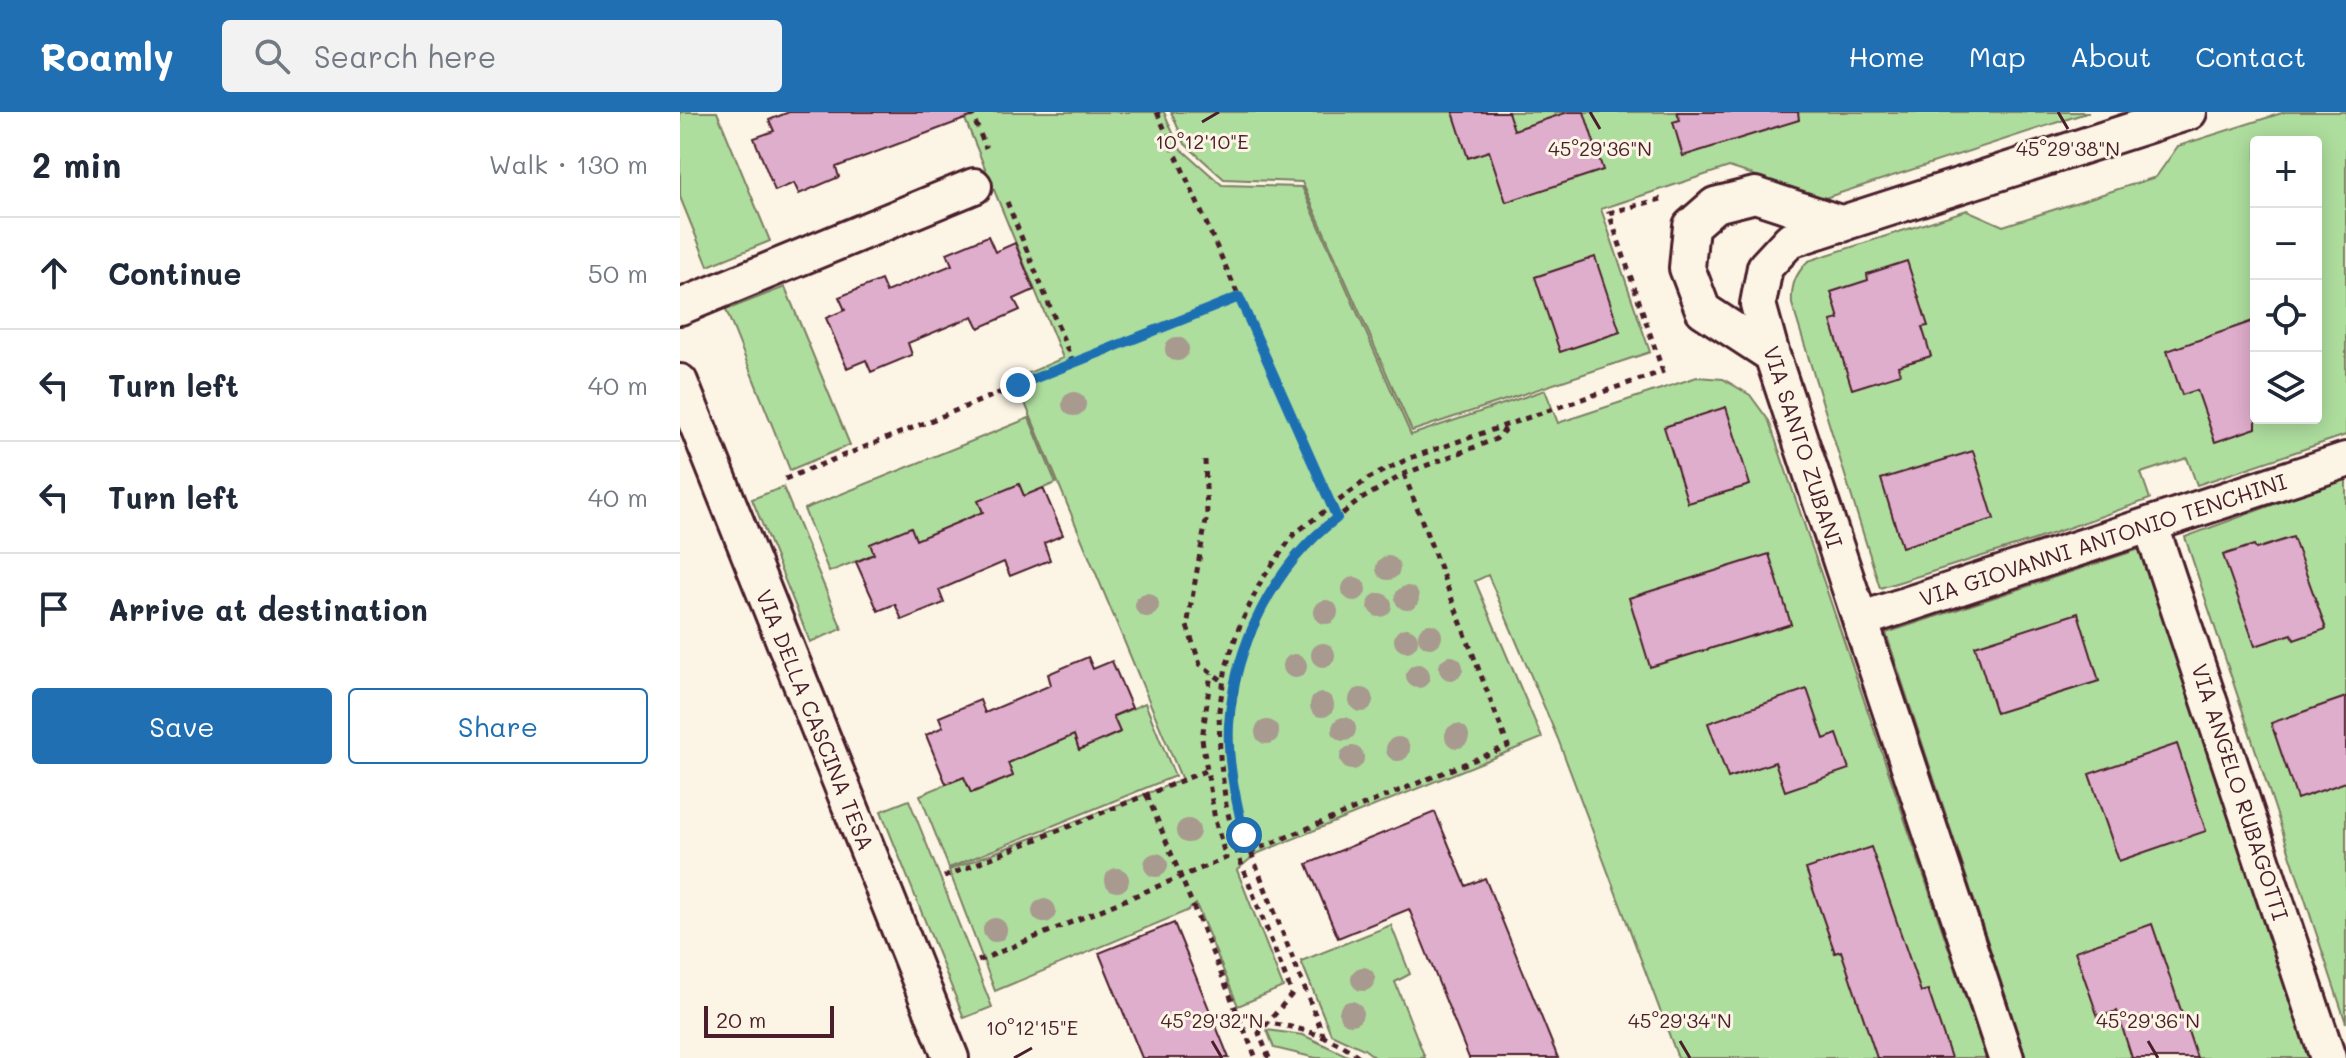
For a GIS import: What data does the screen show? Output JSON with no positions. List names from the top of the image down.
{
  "streets": {
    "street": [
      "VIA SANTO ZUBANI",
      "VIA GIOVANNI ANTONIO TENCHINI",
      "VIA DELLA CASCINA TESA",
      "VIA ANGELO RUBAGOTTI"
    ]
  },
  "crossings": [
    ["VIA SANTO ZUBANI", "VIA GIOVANNI ANTONIO TENCHINI"],
    ["VIA GIOVANNI ANTONIO TENCHINI", "VIA ANGELO RUBAGOTTI"]
  ],
  "scale_bar": "20 m",
  "page": {
    "header": "Roamly",
    "search": "Search here",
    "nav": [
      "Home",
      "Map",
      "About",
      "Contact"
    ],
    "heading": ["2 min", "Walk · 130 m"],
    "map_buttons": ["+", "−"],
    "list": [
      ["Continue", "50 m"],
      ["Turn left", "40 m"],
      ["Turn left", "40 m"],
      "Arrive at destination"
    ],
    "buttons": ["Save", "Share"],
    "scale": "20 m"
  },
  "coordinates": [
    "10°12'10\"E",
    "45°29'38\"N",
    "45°29'36\"N",
    "45°29'32\"N",
    "45°29'34\"N",
    "10°12'15\"E"
  ]
}
